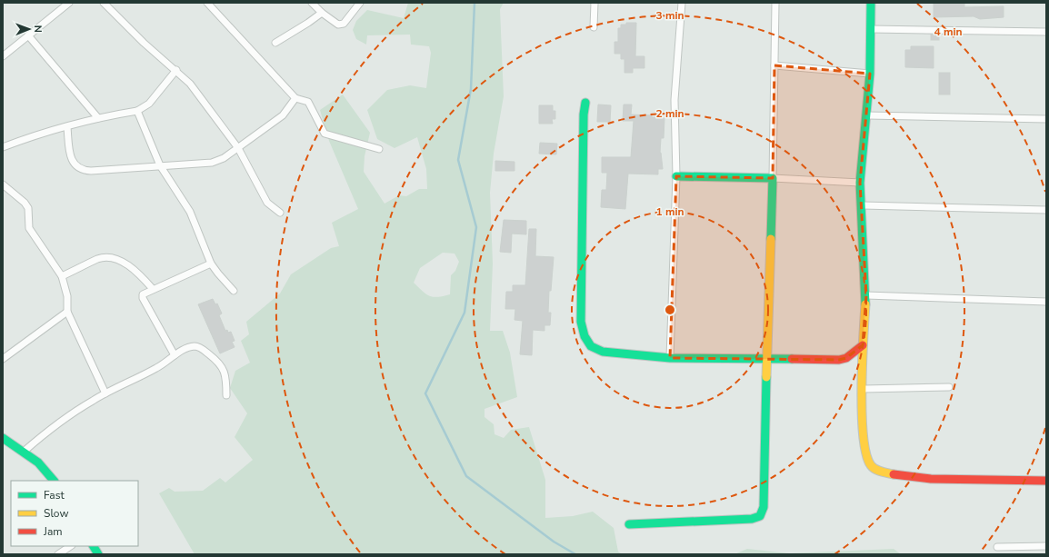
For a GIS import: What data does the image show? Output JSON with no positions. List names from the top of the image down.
{
  "legend": ["Fast", "Slow", "Jam"],
  "north": "right",
  "rings": [
    "3 min",
    "4 min",
    "2 min",
    "1 min"
  ]
}
